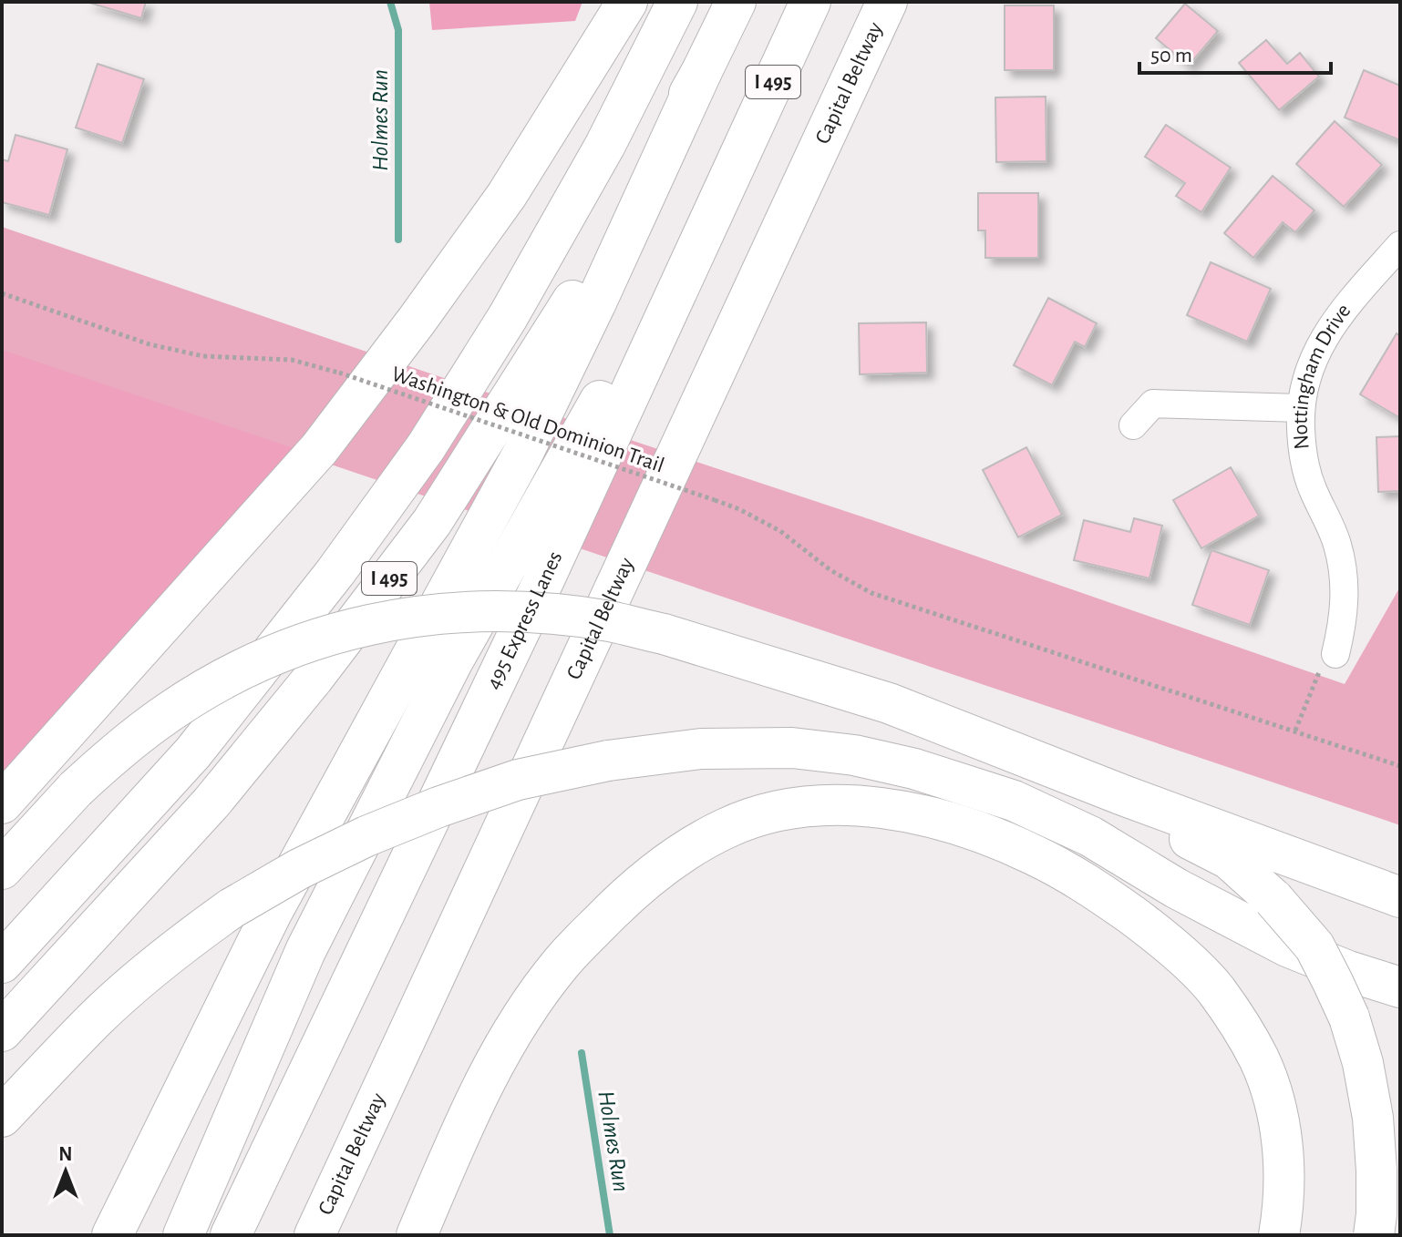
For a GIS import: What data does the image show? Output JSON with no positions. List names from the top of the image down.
{
  "streets": {
    "highway": ["I 495", "Capital Beltway", "495 Express Lanes"],
    "street": ["Nottingham Drive"],
    "path": ["Washington & Old Dominion Trail"]
  },
  "water": ["Holmes Run"],
  "scale_bar": "50 m",
  "north": "top"
}
